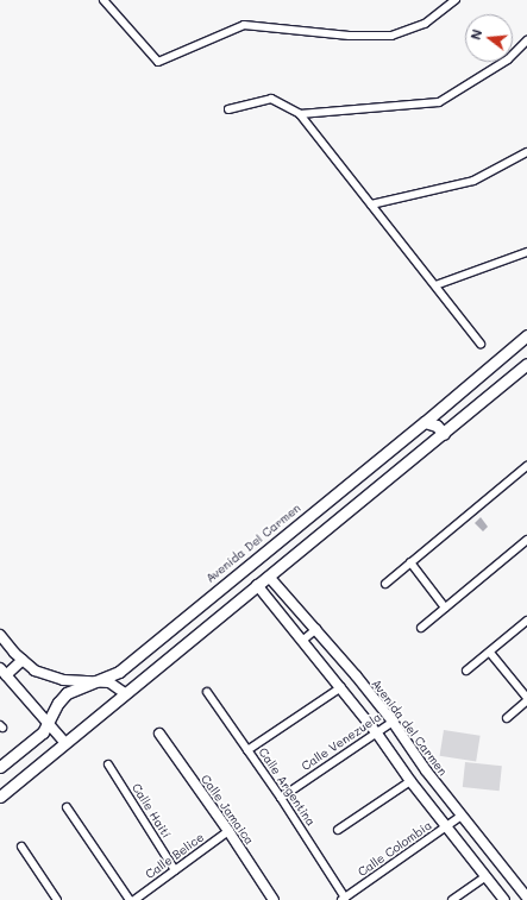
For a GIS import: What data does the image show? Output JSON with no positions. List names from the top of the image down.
{
  "streets": {
    "main road": ["Avenida Del Carmen"],
    "street": [
      "Avenida del Carmen",
      "Calle Venezuela",
      "Calle Argentina",
      "Calle Jamaica",
      "Calle Haití",
      "Calle Colombia",
      "Calle Belice"
    ]
  },
  "crossings": [
    ["Avenida del Carmen", "Calle Venezuela"],
    ["Avenida del Carmen", "Calle Colombia"],
    ["Calle Venezuela", "Calle Argentina"],
    ["Calle Argentina", "Calle Colombia"],
    ["Calle Jamaica", "Calle Belice"],
    ["Calle Haití", "Calle Belice"]
  ],
  "north": "left"
}
